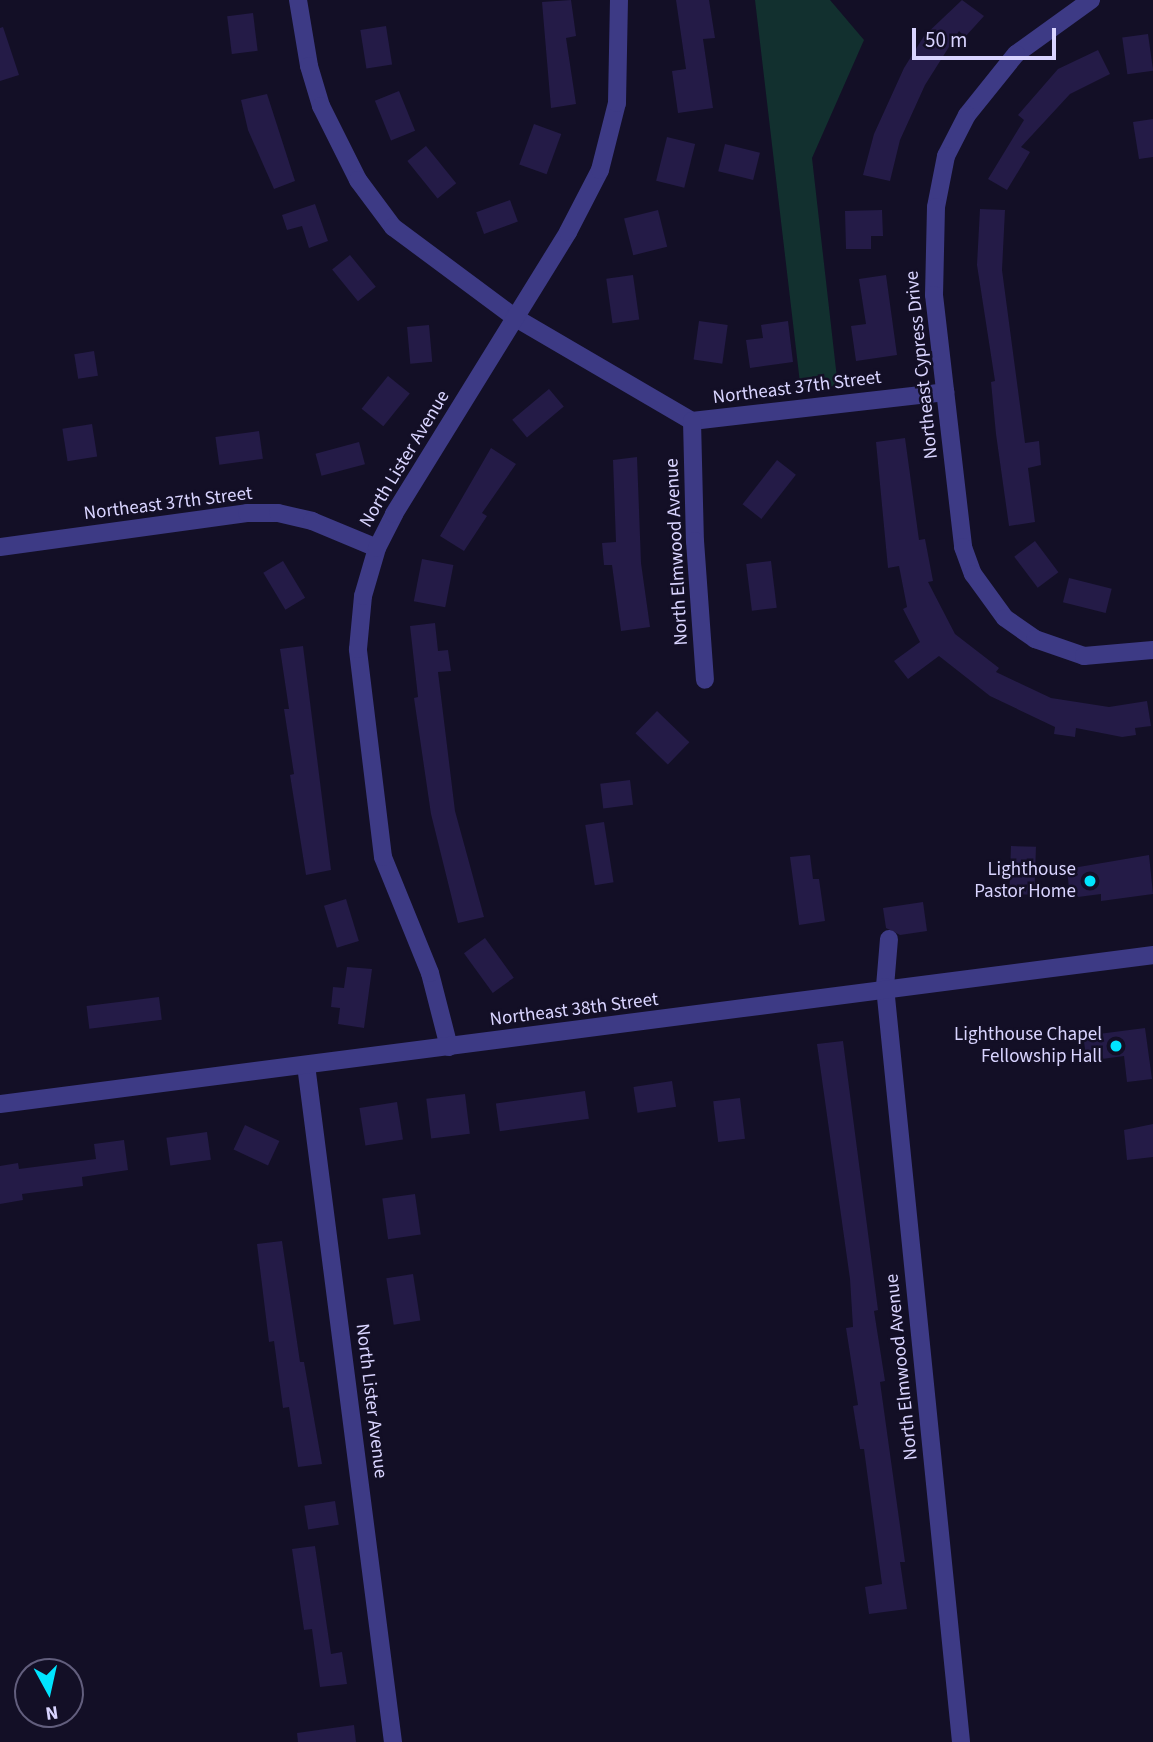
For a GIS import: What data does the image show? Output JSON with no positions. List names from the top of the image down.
{
  "streets": {
    "street": [
      "Northeast Cypress Drive",
      "Northeast 37th Street",
      "North Lister Avenue",
      "North Elmwood Avenue",
      "Northeast 38th Street"
    ]
  },
  "crossings": [
    ["Northeast Cypress Drive", "Northeast 37th Street"],
    ["Northeast 37th Street", "North Lister Avenue"],
    ["Northeast 37th Street", "North Elmwood Avenue"],
    ["North Lister Avenue", "Northeast 38th Street"],
    ["North Elmwood Avenue", "Northeast 38th Street"]
  ],
  "places": ["Lighthouse Pastor Home", "Lighthouse Chapel Fellowship Hall"],
  "scale_bar": "50 m",
  "north": "bottom"
}
